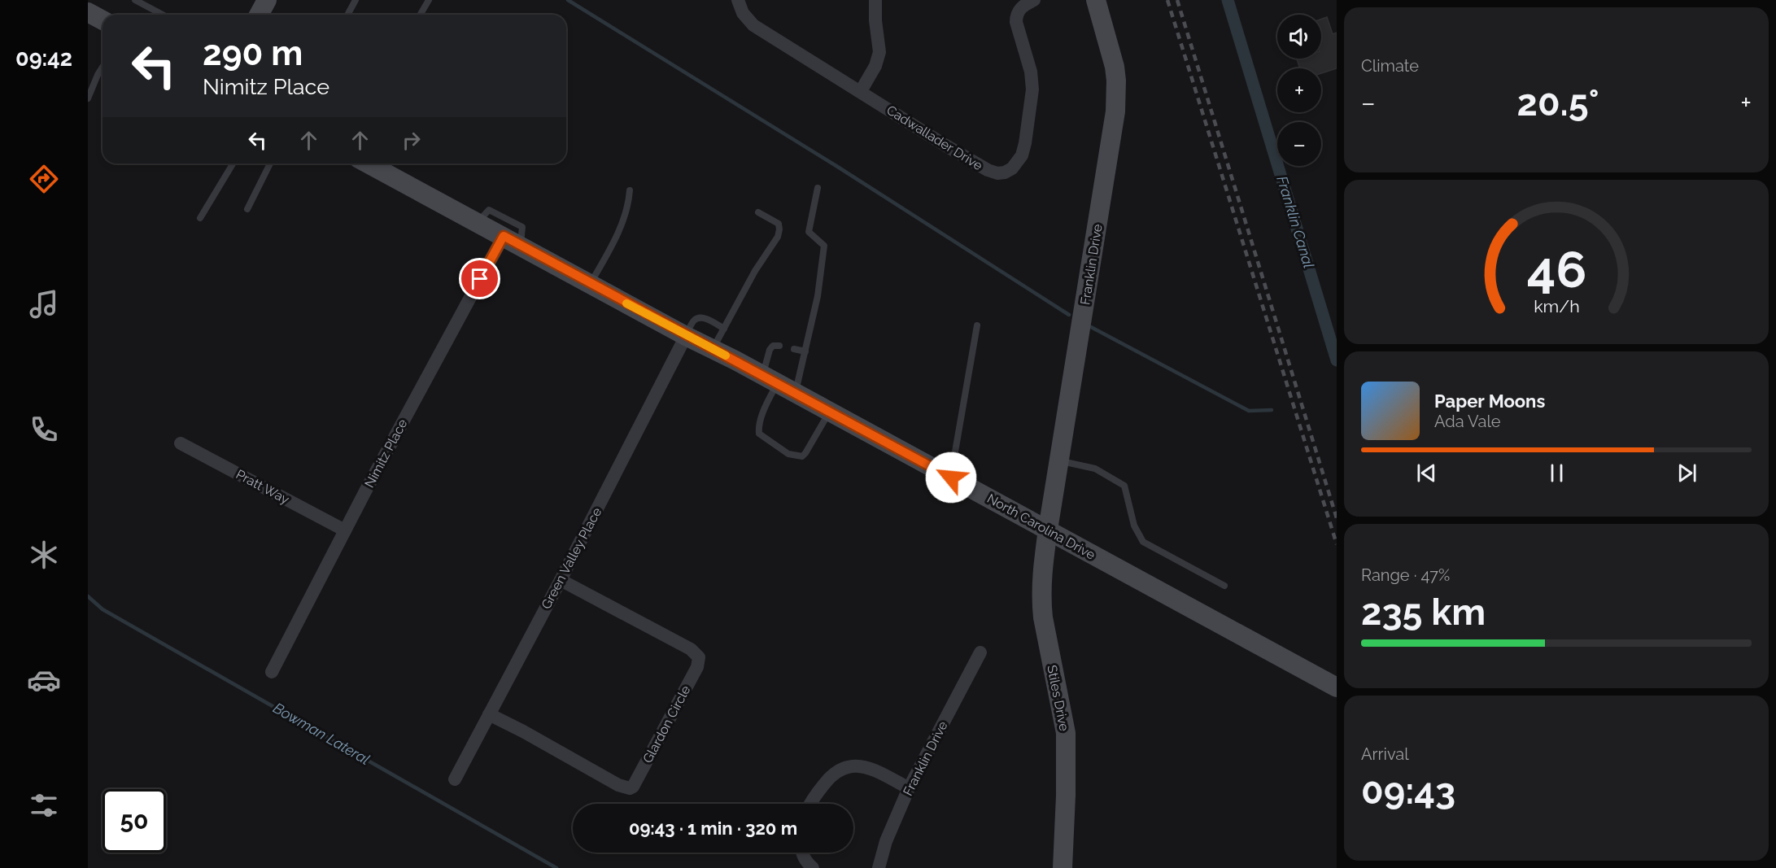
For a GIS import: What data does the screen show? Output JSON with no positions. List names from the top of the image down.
{
  "streets": {
    "main road": ["Franklin Drive", "North Carolina Drive", "Stiles Drive"],
    "street": [
      "Cadwallader Drive",
      "Nimitz Place",
      "Pratt Way",
      "Green Valley Place",
      "Glardon Circle"
    ]
  },
  "crossings": [
    ["Franklin Drive", "North Carolina Drive"],
    ["Franklin Drive", "Stiles Drive"],
    ["Nimitz Place", "Pratt Way"],
    ["Nimitz Place", "North Carolina Drive"],
    ["North Carolina Drive", "Green Valley Place"],
    ["North Carolina Drive", "Stiles Drive"],
    ["Green Valley Place", "Glardon Circle"]
  ],
  "water": ["Franklin Canal", "Bowman Lateral"],
  "page": {
    "tabs": "09:42",
    "tile": [
      "Climate",
      ["Range · 47%", "235 km"],
      ["Arrival", "09:43"]
    ],
    "map_buttons": ["+", "−"],
    "turn": ["290 m", "Nimitz Place"],
    "heat": ["−", "20.5°", "+"],
    "song": ["Paper Moons", "Ada Vale"],
    "limit": "50",
    "trip": "09:43 · 1 min · 320 m",
    "gauge": ["46", "km/h"]
  }
}
